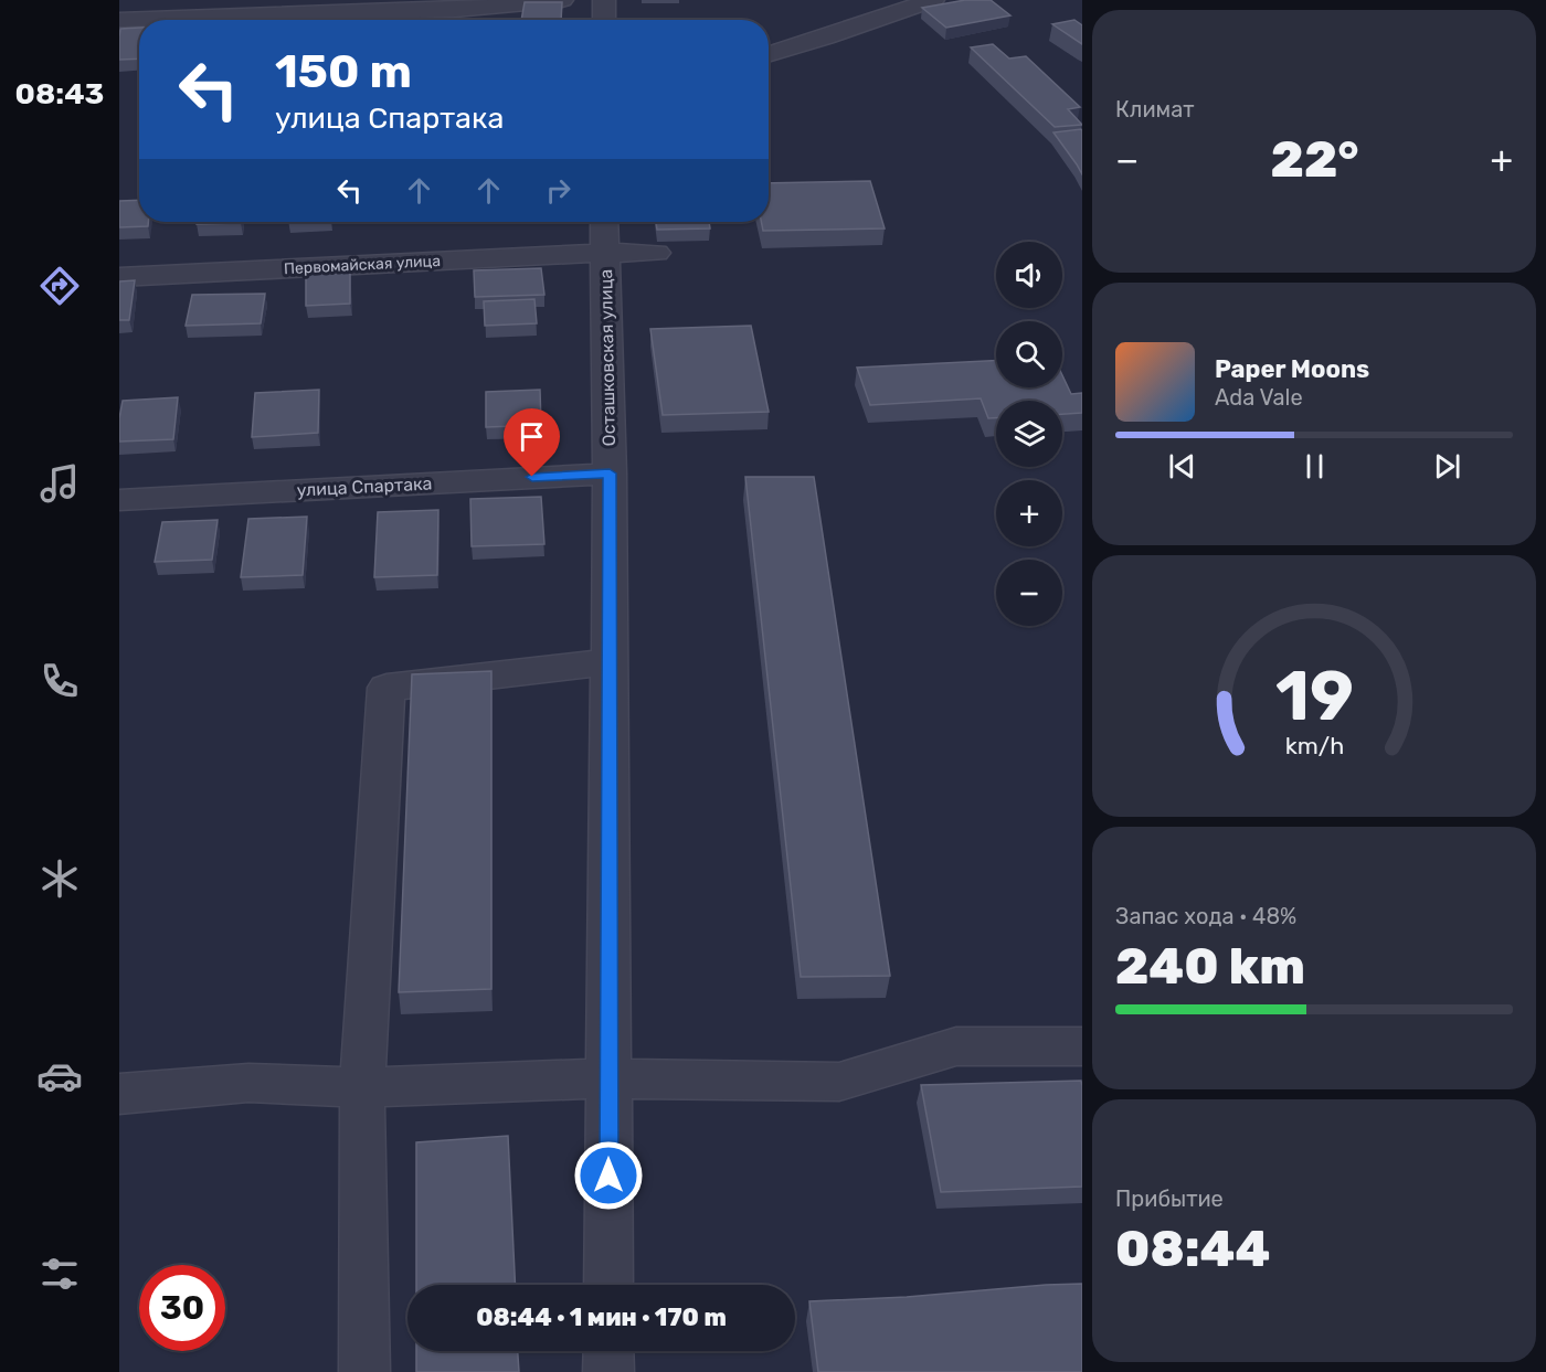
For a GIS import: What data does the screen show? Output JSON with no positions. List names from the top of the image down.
{
  "streets": {
    "street": ["Первомайская улица", "Осташковская улица", "улица Спартака"]
  },
  "crossings": [
    ["Первомайская улица", "Осташковская улица"],
    ["Осташковская улица", "улица Спартака"]
  ],
  "page": {
    "tabs": "08:43",
    "tile": [
      "Климат",
      ["Запас хода · 48%", "240 km"],
      ["Прибытие", "08:44"]
    ],
    "turn": ["150 m", "улица Спартака"],
    "heat": ["−", "22°", "+"],
    "map_buttons": ["+", "−"],
    "song": ["Paper Moons", "Ada Vale"],
    "limit": "30",
    "trip": "08:44 · 1 мин · 170 m",
    "gauge": ["19", "km/h"]
  }
}
